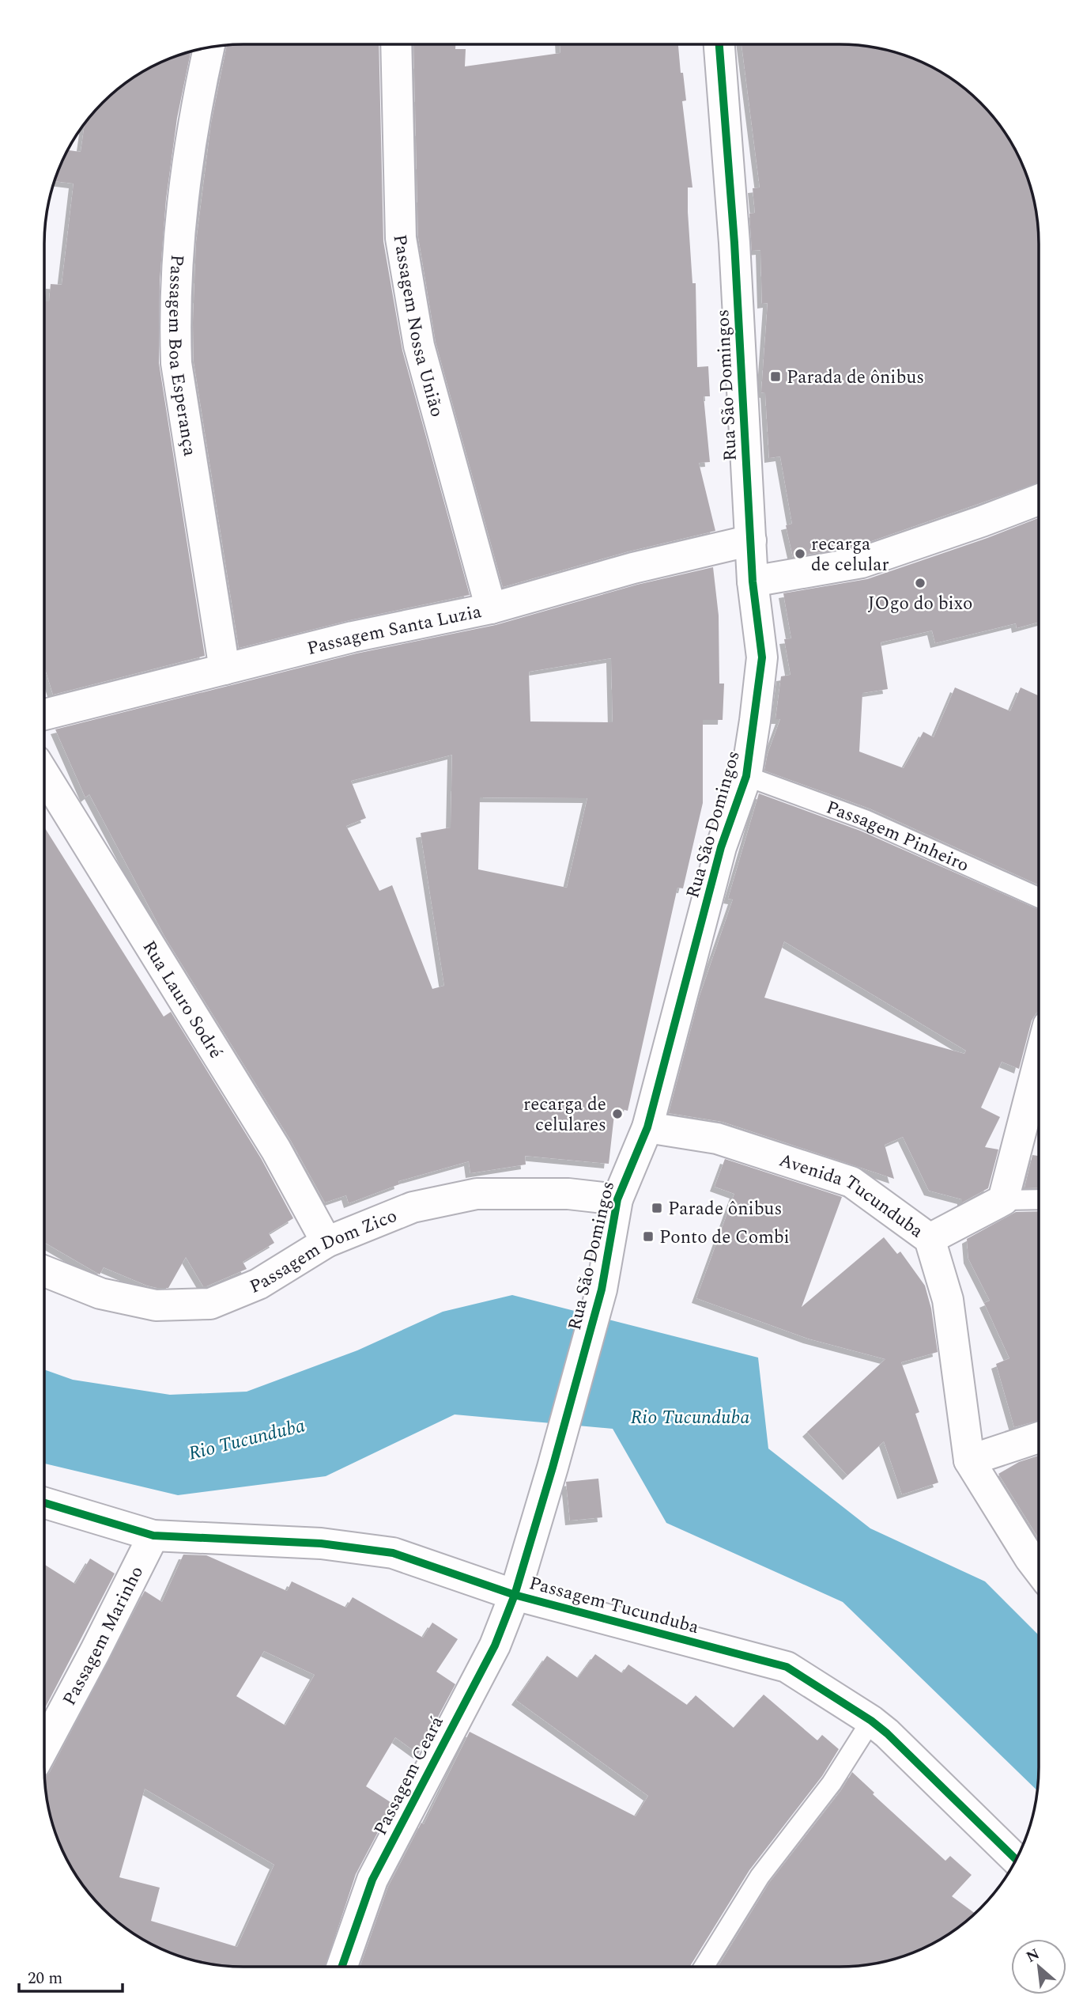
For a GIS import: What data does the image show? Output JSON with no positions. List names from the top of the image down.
{
  "streets": {
    "street": [
      "Passagem Nossa União",
      "Passagem Boa Esperança",
      "Rua São Domingos",
      "Passagem Santa Luzia",
      "Rua Lauro Sodré",
      "Avenida Tucunduba",
      "Passagem Dom Zico",
      "Passagem Tucunduba",
      "Passagem Marinho",
      "Passagem Ceará"
    ],
    "lane": ["Passagem Pinheiro"]
  },
  "crossings": [
    ["Passagem Nossa União", "Passagem Santa Luzia"],
    ["Passagem Boa Esperança", "Passagem Santa Luzia"],
    ["Rua São Domingos", "Passagem Santa Luzia"],
    ["Rua São Domingos", "Passagem Pinheiro"],
    ["Rua São Domingos", "Avenida Tucunduba"],
    ["Rua São Domingos", "Passagem Dom Zico"],
    ["Rua São Domingos", "Passagem Tucunduba"],
    ["Rua São Domingos", "Passagem Ceará"],
    ["Rua Lauro Sodré", "Passagem Dom Zico"],
    ["Passagem Tucunduba", "Passagem Marinho"],
    ["Passagem Tucunduba", "Passagem Ceará"]
  ],
  "water": ["Rio Tucunduba"],
  "places": {
    "transit": ["Parada de ônibus", "Parade ônibus", "Ponto de Combi"],
    "other": ["recarga de celular", "JOgo do bixo", "recarga de celulares"]
  },
  "scale_bar": "20 m",
  "north": "top left"
}
